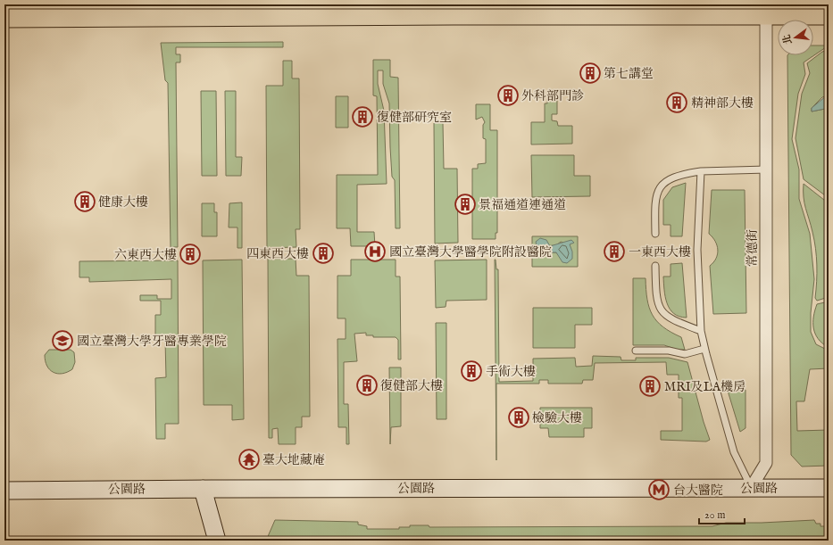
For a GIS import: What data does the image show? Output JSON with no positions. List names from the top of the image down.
{
  "streets": {
    "street": ["常德街", "公園路"]
  },
  "crossings": [
    ["常德街", "公園路"]
  ],
  "places": {
    "building": [
      "第七講堂",
      "外科部門診",
      "精神部大樓",
      "復健部研究室",
      "健康大樓",
      "景福通道連通道",
      "一東西大樓",
      "四東西大樓",
      "六東西大樓",
      "手術大樓",
      "復健部大樓",
      "MRI及LA機房",
      "檢驗大樓"
    ],
    "hospital": ["國立臺灣大學醫學院附設醫院"],
    "school or university": ["國立臺灣大學牙醫專業學院"],
    "temple": ["臺大地藏庵"],
    "metro station": ["台大醫院"]
  },
  "scale_bar": "20 m",
  "north": "left"
}
